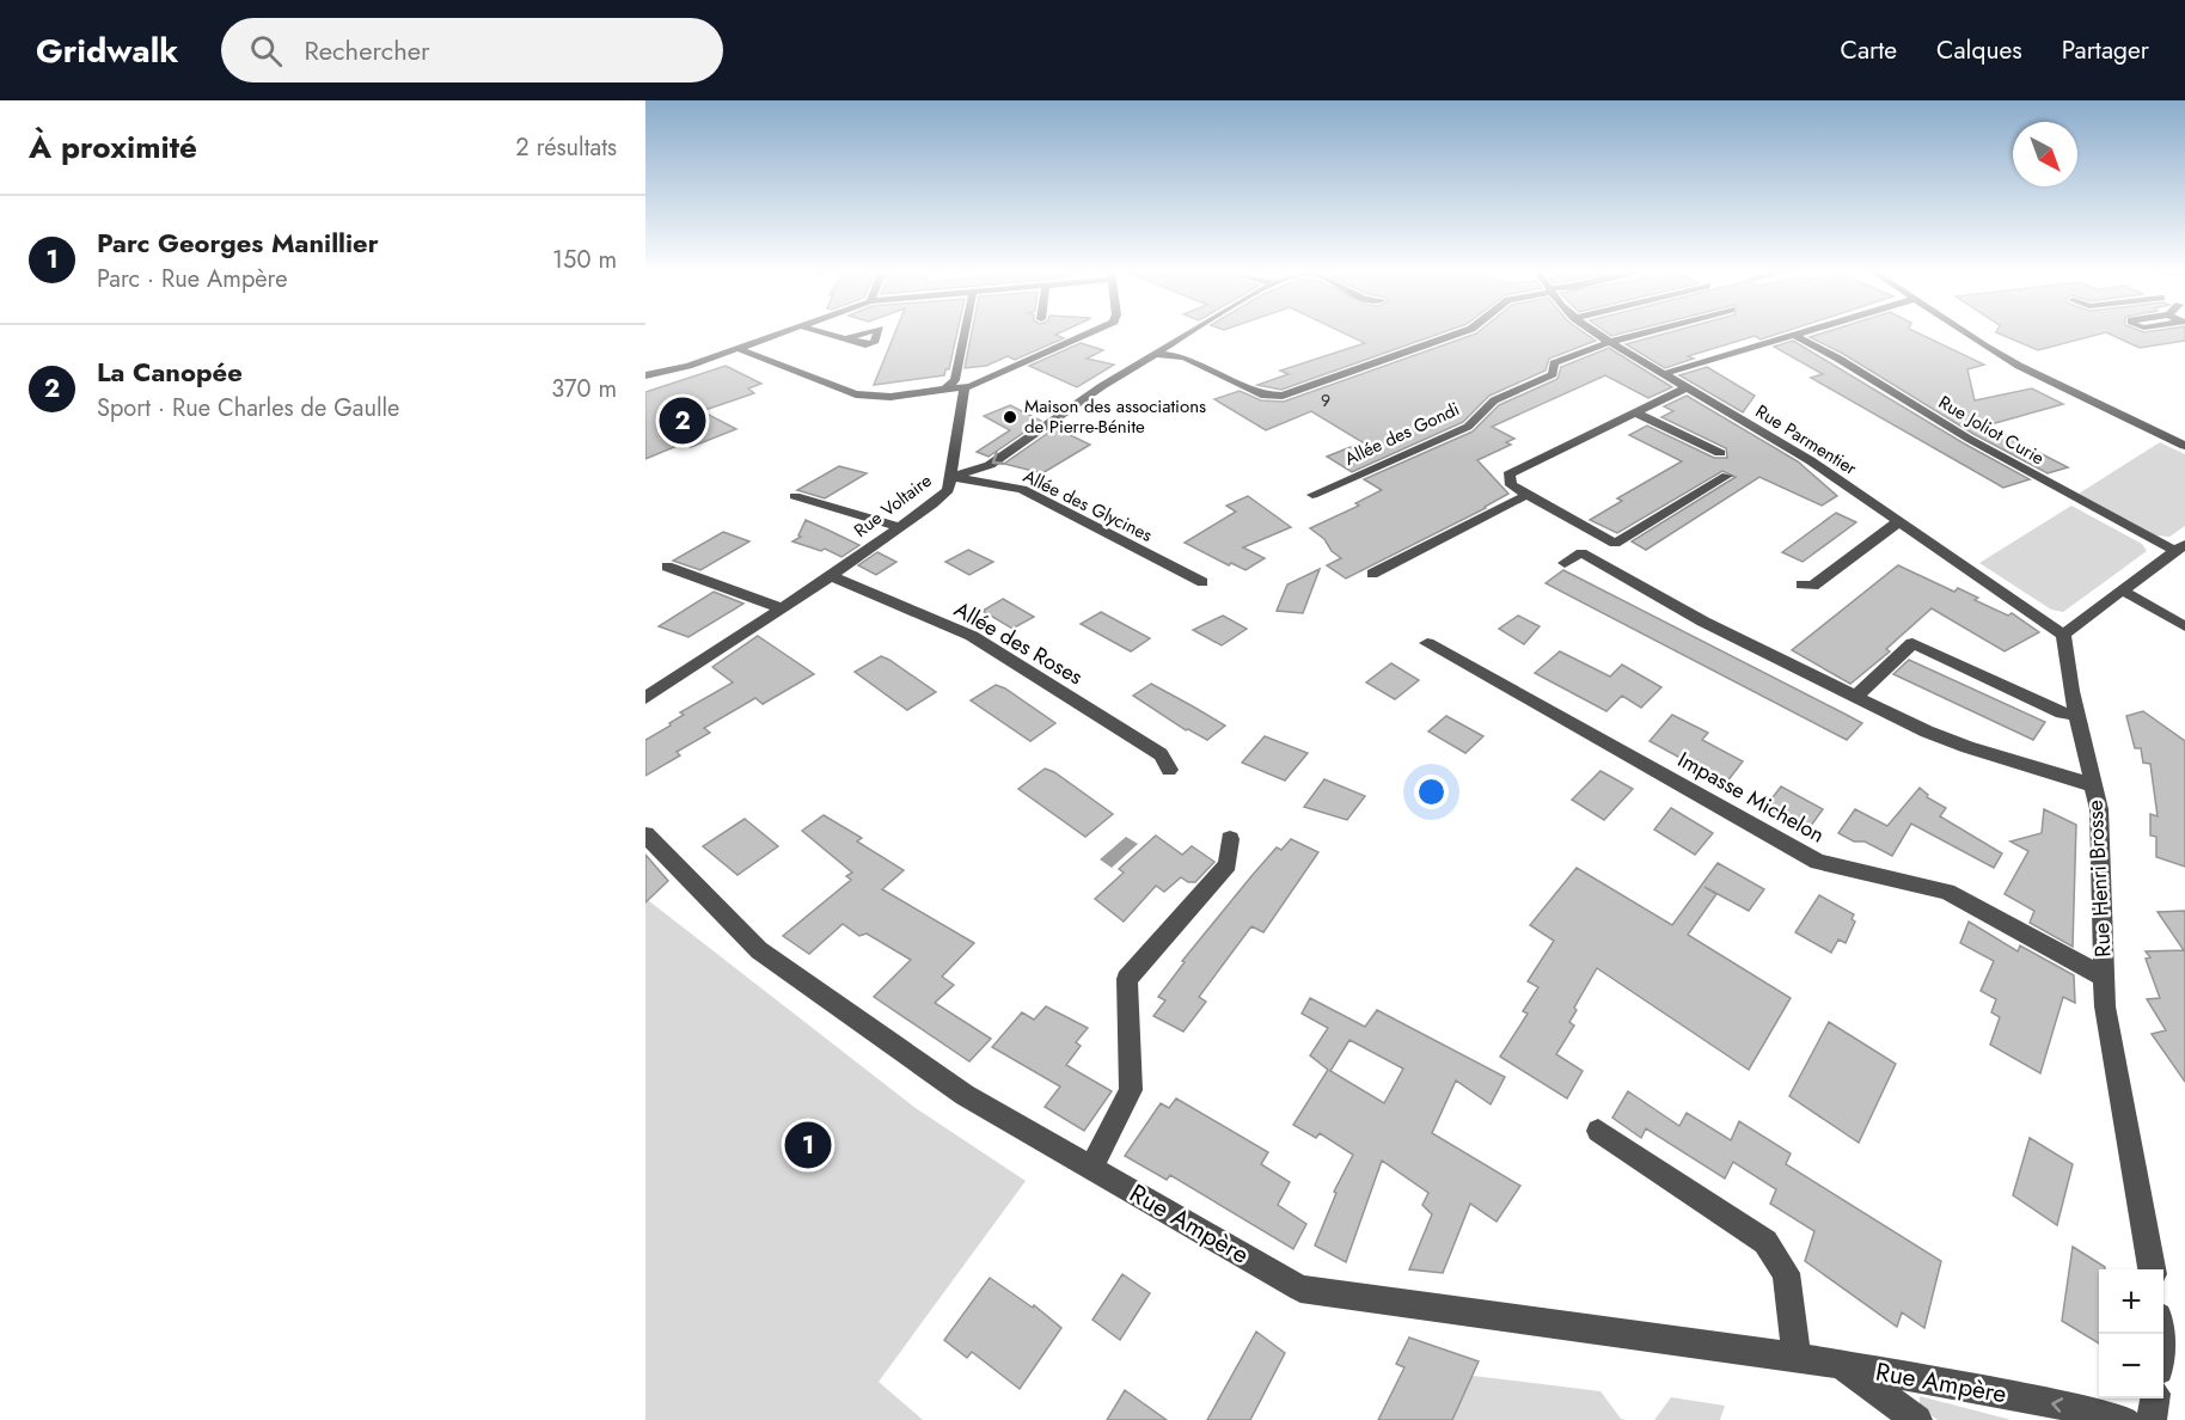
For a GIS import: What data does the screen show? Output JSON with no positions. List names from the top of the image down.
{
  "streets": {
    "street": [
      "Rue Joliot Curie",
      "Allée des Gondi",
      "Rue Parmentier",
      "Rue Voltaire",
      "Allée des Glycines",
      "Allée des Roses",
      "Impasse Michelon",
      "Rue Henri Brosse",
      "Rue Ampère"
    ]
  },
  "crossings": [
    ["Allée des Gondi", "Rue Parmentier"],
    ["Rue Parmentier", "Rue Henri Brosse"],
    ["Rue Voltaire", "Allée des Glycines"],
    ["Rue Voltaire", "Allée des Roses"],
    ["Impasse Michelon", "Rue Henri Brosse"]
  ],
  "places": ["Maison des associations de Pierre-Bénite"],
  "house_numbers": ["9"],
  "north": "bottom right",
  "page": {
    "header": "Gridwalk",
    "search": "Rechercher",
    "nav": ["Carte", "Calques", "Partager"],
    "heading": ["À proximité", "2 résultats"],
    "list": [
      {
        "mark": "1",
        "name": "Parc Georges Manillier",
        "note": "Parc · Rue Ampère",
        "value": "150 m"
      },
      {
        "mark": "2",
        "name": "La Canopée",
        "note": "Sport · Rue Charles de Gaulle",
        "value": "370 m"
      }
    ],
    "pins": ["2", "1"],
    "map_buttons": ["+", "−"]
  }
}
